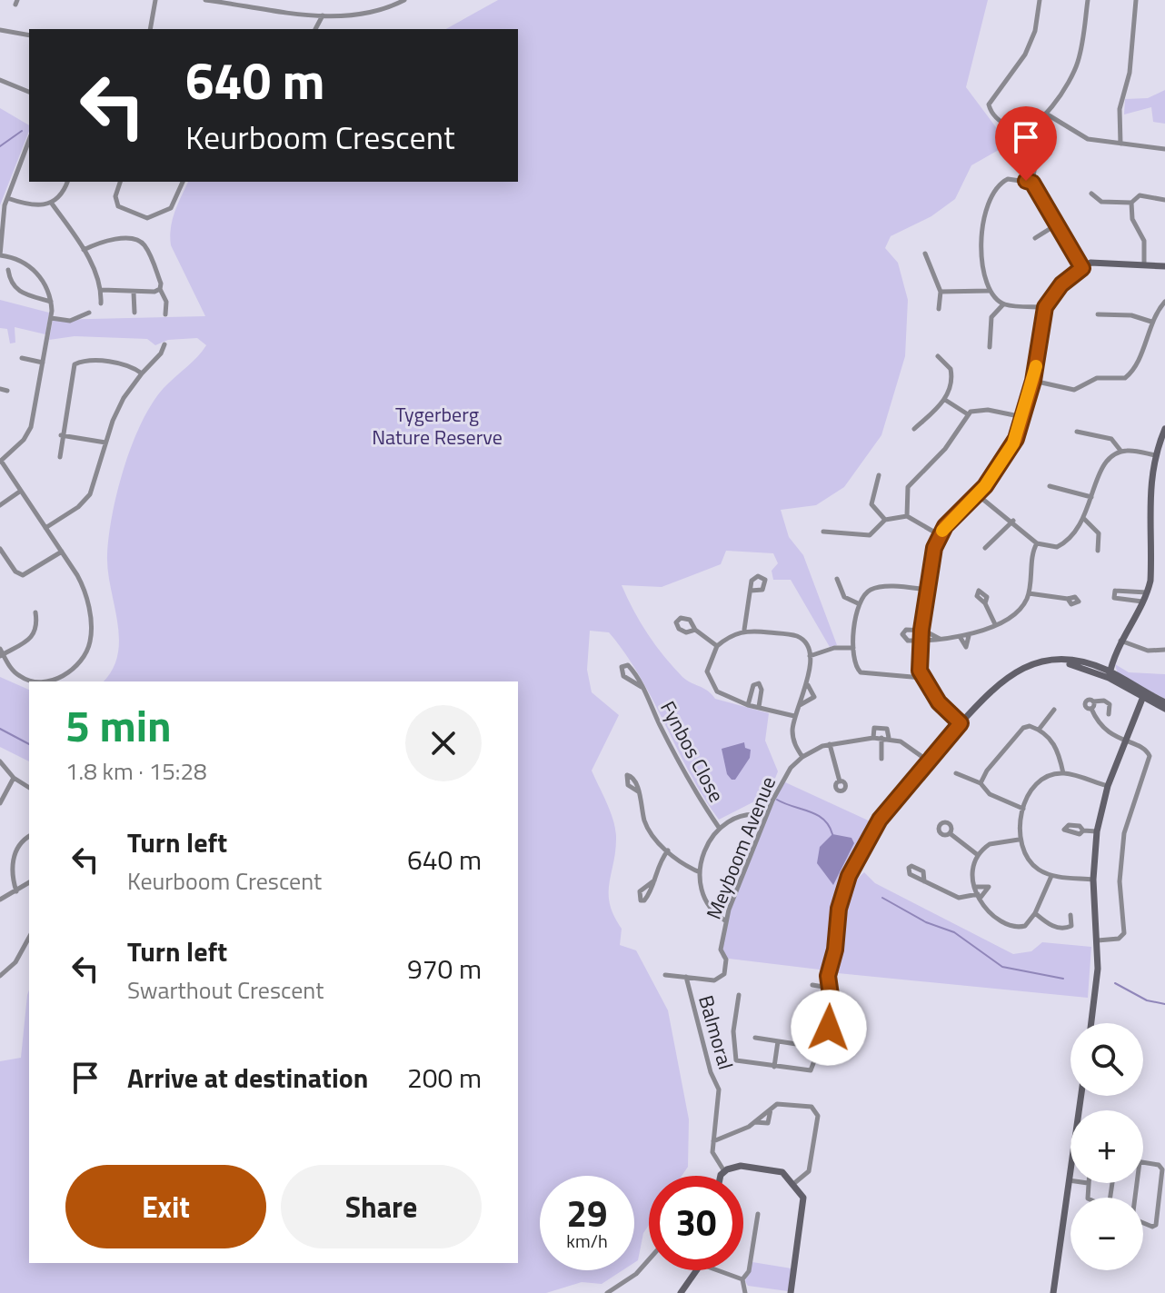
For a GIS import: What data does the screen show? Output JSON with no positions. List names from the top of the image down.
{
  "streets": {
    "street": ["Fynbos Close", "Meyboom Avenue", "Balmoral"]
  },
  "crossings": [
    ["Meyboom Avenue", "Balmoral"]
  ],
  "parks": ["Tygerberg Nature Reserve"],
  "page": {
    "turn": ["640 m", "Keurboom Crescent"],
    "heading": ["5 min", "1.8 km · 15:28"],
    "list": [
      {
        "name": "Turn left",
        "note": "Keurboom Crescent",
        "value": "640 m"
      },
      {
        "name": "Turn left",
        "note": "Swarthout Crescent",
        "value": "970 m"
      },
      {
        "name": "Arrive at destination",
        "value": "200 m"
      }
    ],
    "map_buttons": ["+", "−"],
    "buttons": ["Exit", "Share"],
    "speed": "29 km/h",
    "limit": "30"
  }
}
